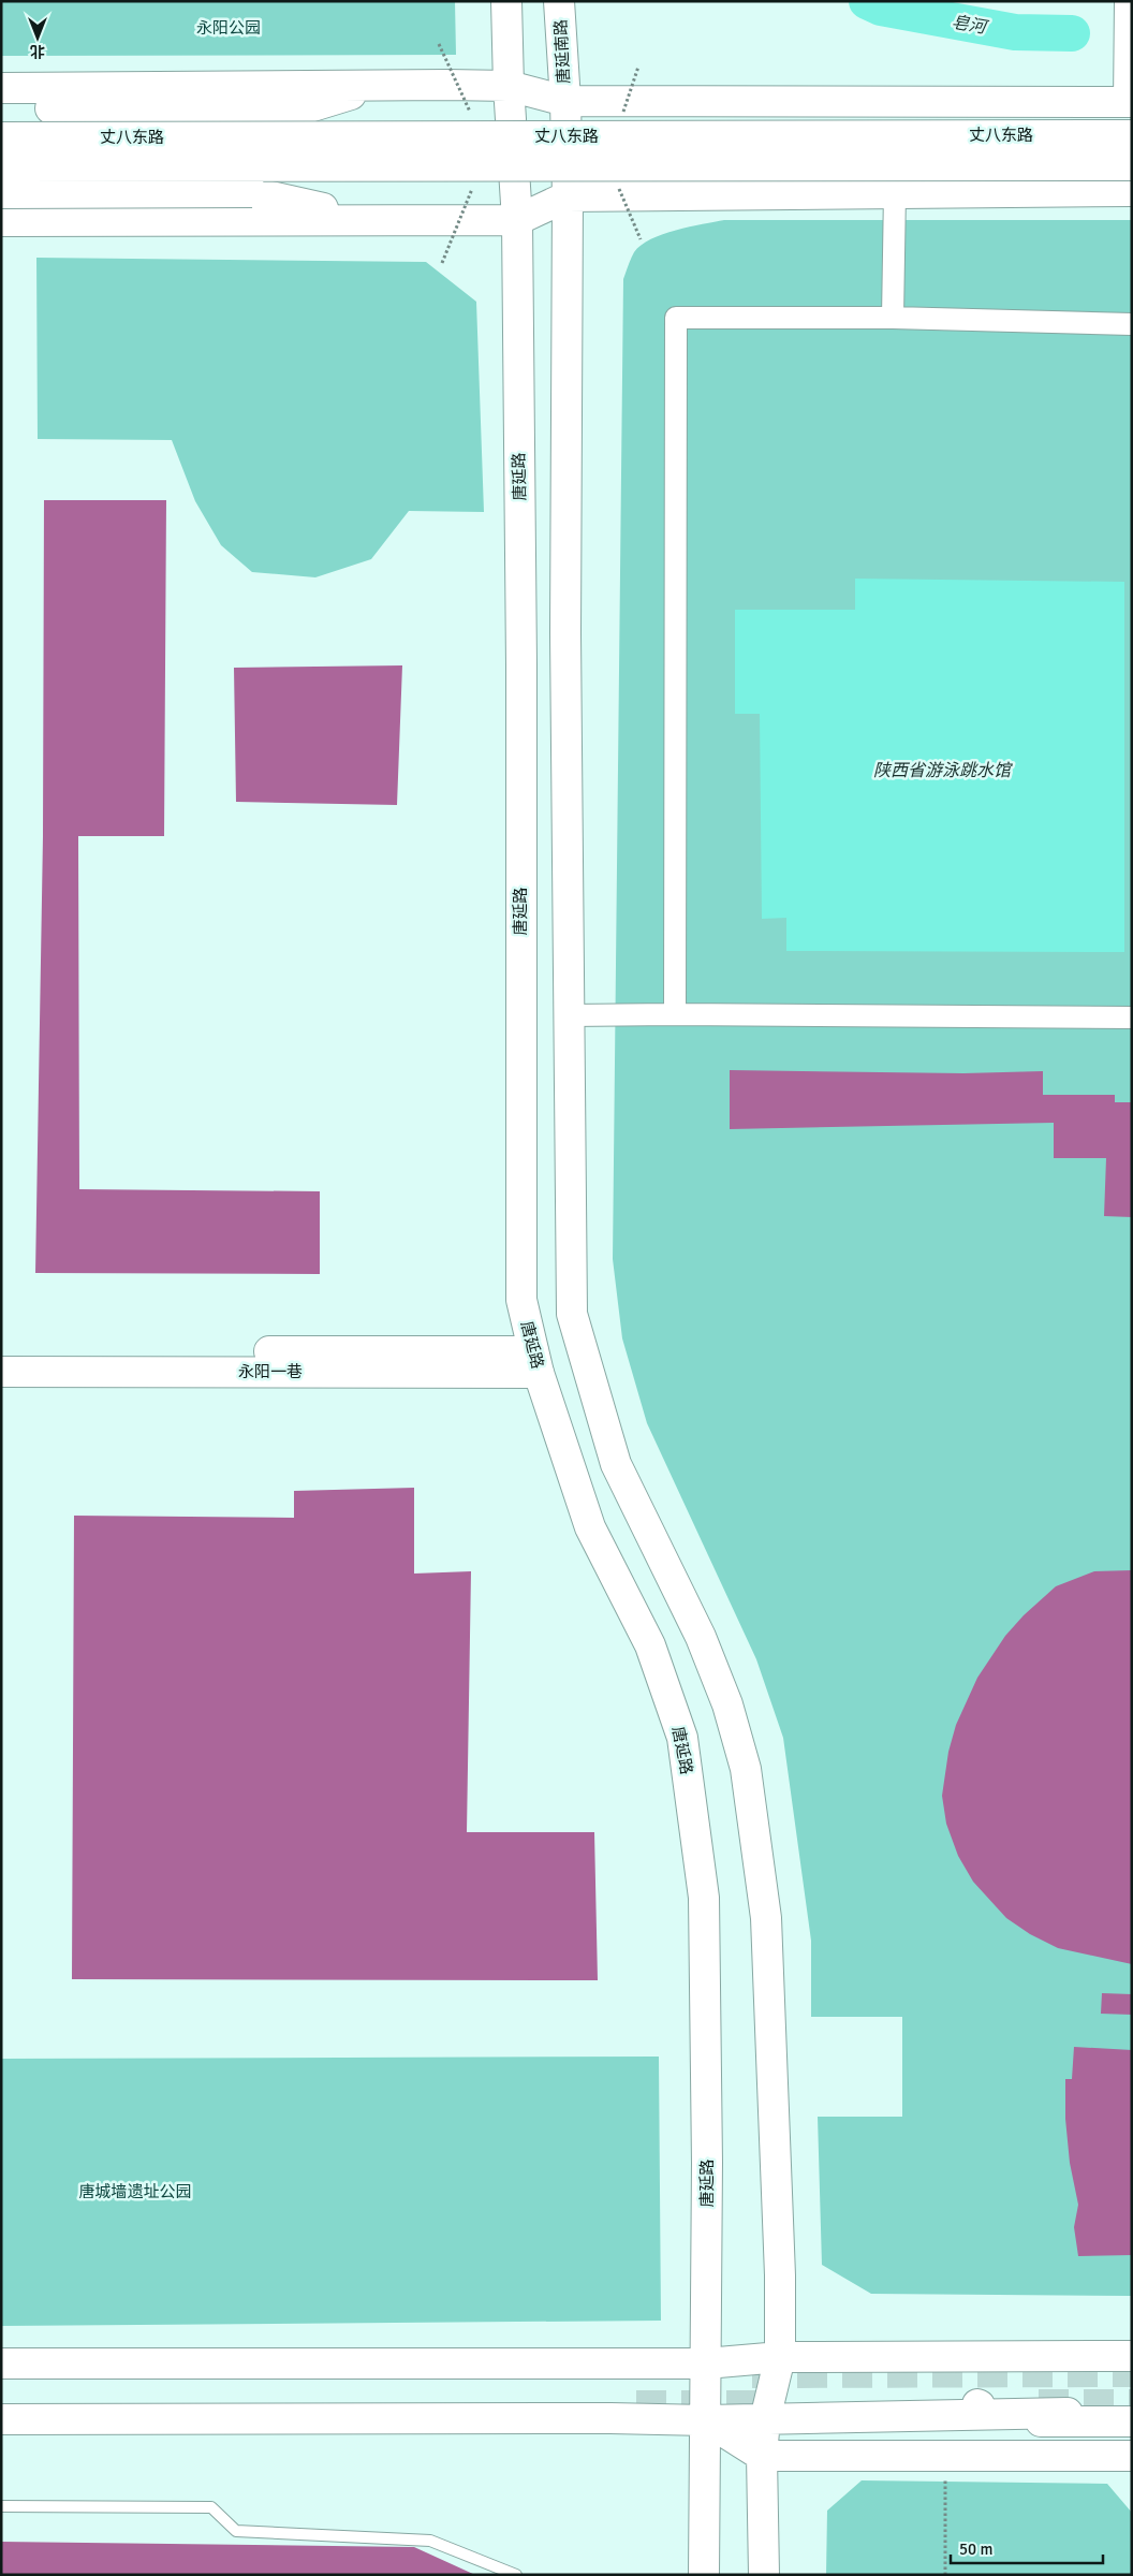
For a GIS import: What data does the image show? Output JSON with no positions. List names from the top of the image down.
{
  "streets": {
    "main road": [
      "唐延南路",
      "丈八东路",
      "唐延路",
      "永阳一巷"
    ]
  },
  "crossings": [
    ["唐延南路", "丈八东路"],
    ["丈八东路", "唐延路"],
    ["唐延路", "永阳一巷"]
  ],
  "water": ["皂河", "陕西省游泳跳水馆"],
  "parks": ["永阳公园", "唐城墙遗址公园"],
  "scale_bar": "50 m",
  "north": "bottom"
}
